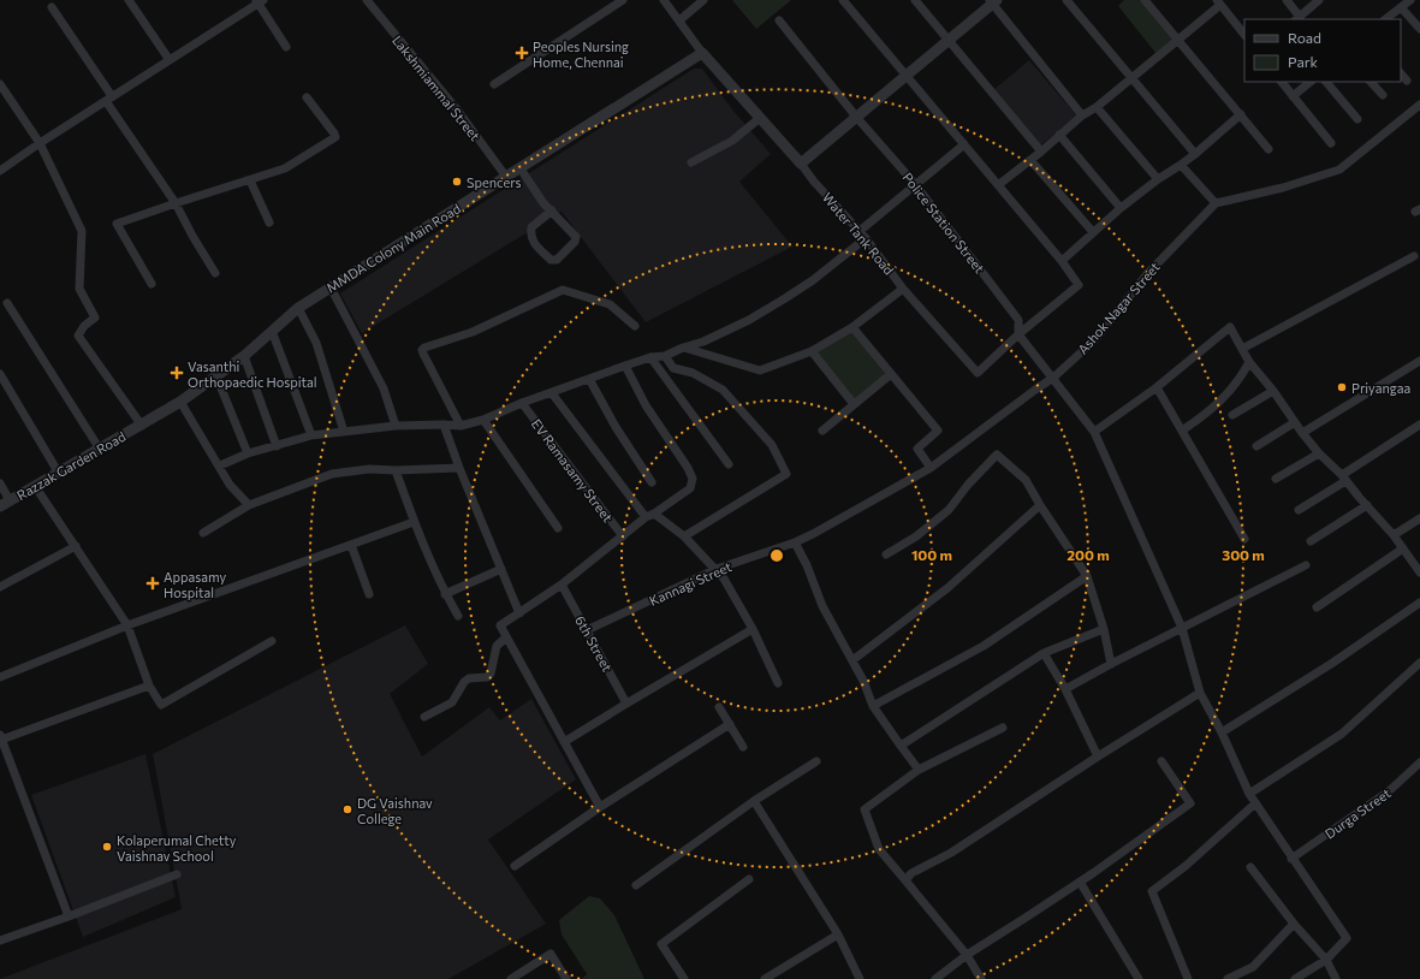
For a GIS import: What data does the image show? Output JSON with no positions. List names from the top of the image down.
{
  "streets": {
    "street": [
      "Lakshmiammal Street",
      "Police Station Street",
      "Water Tank Road",
      "MMDA Colony Main Road",
      "Ashok Nagar Street",
      "Razzak Garden Road",
      "EV Ramasamy Street",
      "Kannagi Street",
      "6th Street",
      "Durga Street"
    ]
  },
  "crossings": [
    ["Lakshmiammal Street", "MMDA Colony Main Road"],
    ["Police Station Street", "Water Tank Road"],
    ["Water Tank Road", "MMDA Colony Main Road"],
    ["MMDA Colony Main Road", "Razzak Garden Road"],
    ["Ashok Nagar Street", "Kannagi Street"],
    ["Kannagi Street", "6th Street"]
  ],
  "places": {
    "health": ["Peoples Nursing Home, Chennai", "Vasanthi Orthopaedic Hospital", "Appasamy Hospital"],
    "other": [
      "Spencers",
      "Priyangaa",
      "DG Vaishnav College",
      "Kolaperumal Chetty Vaishnav School"
    ]
  },
  "legend": ["Road", "Park"],
  "rings": ["100 m", "200 m", "300 m"]
}
